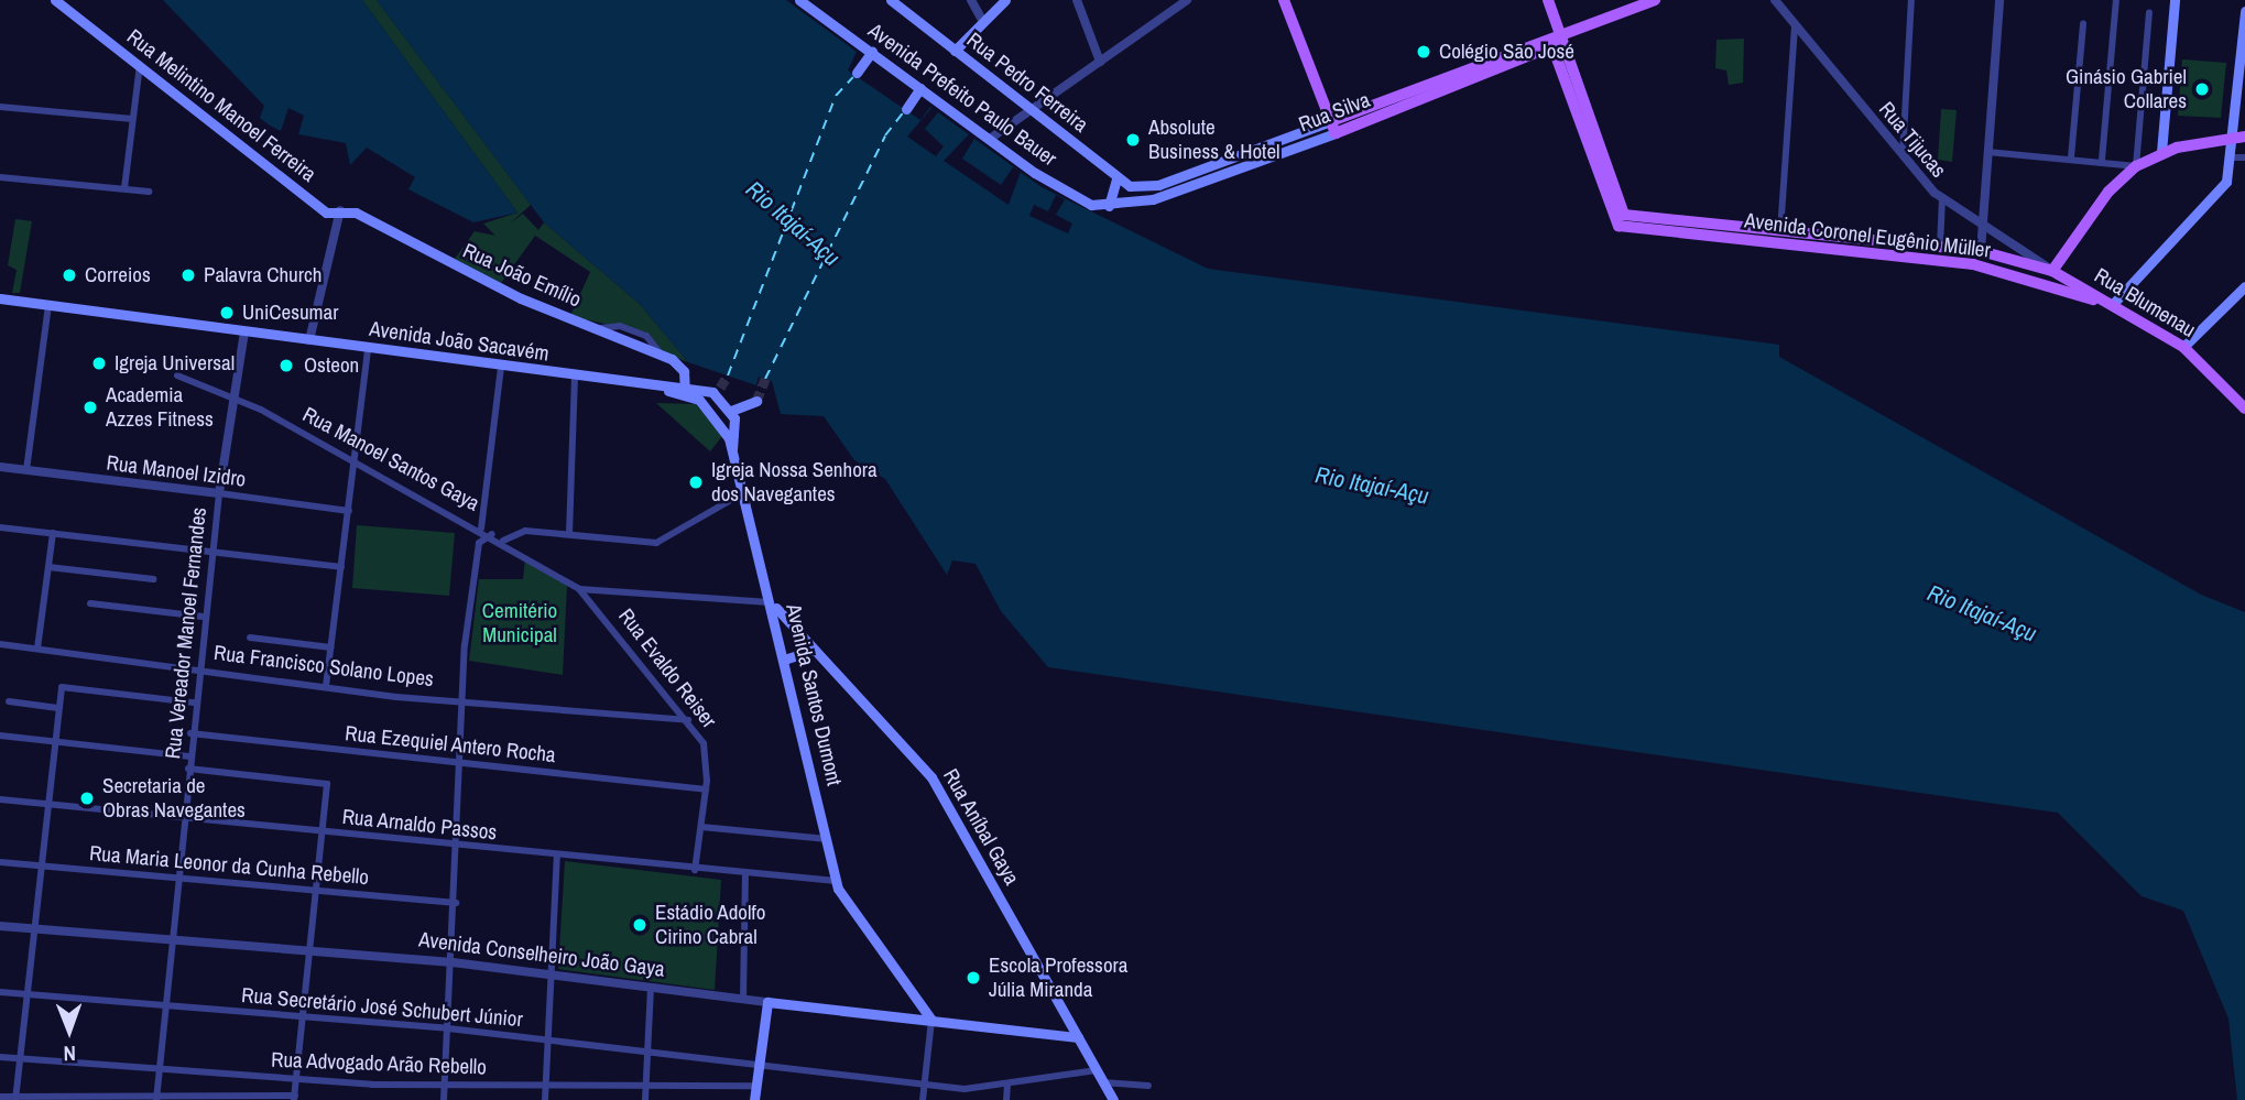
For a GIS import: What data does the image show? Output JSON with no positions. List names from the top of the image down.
{
  "streets": {
    "main road": [
      "Rua Pedro Ferreira",
      "Avenida Prefeito Paulo Bauer",
      "Rua Melintino Manoel Ferreira",
      "Rua Silva",
      "Avenida Coronel Eugênio Müller",
      "Rua João Emílio",
      "Rua Blumenau",
      "Avenida João Sacavém",
      "Avenida Santos Dumont",
      "Rua Aníbal Gaya",
      "Avenida Conselheiro João Gaya"
    ],
    "street": [
      "Rua Tijucas",
      "Rua Manoel Santos Gaya",
      "Rua Manoel Izidro",
      "Rua Vereador Manoel Fernandes",
      "Rua Francisco Solano Lopes",
      "Rua Evaldo Reiser",
      "Rua Ezequiel Antero Rocha",
      "Rua Arnaldo Passos",
      "Rua Maria Leonor da Cunha Rebello",
      "Rua Secretário José Schubert Júnior",
      "Rua Advogado Arão Rebello"
    ]
  },
  "crossings": [
    ["Rua Pedro Ferreira", "Rua Silva"],
    ["Avenida Prefeito Paulo Bauer", "Rua Silva"],
    ["Rua Tijucas", "Avenida Coronel Eugênio Müller"],
    ["Rua Tijucas", "Rua Blumenau"],
    ["Avenida Coronel Eugênio Müller", "Rua Blumenau"],
    ["Rua João Emílio", "Avenida João Sacavém"],
    ["Avenida João Sacavém", "Rua Vereador Manoel Fernandes"],
    ["Avenida João Sacavém", "Avenida Santos Dumont"],
    ["Rua Manoel Santos Gaya", "Rua Vereador Manoel Fernandes"],
    ["Rua Manoel Santos Gaya", "Rua Evaldo Reiser"],
    ["Rua Manoel Izidro", "Rua Vereador Manoel Fernandes"],
    ["Rua Vereador Manoel Fernandes", "Rua Francisco Solano Lopes"],
    ["Rua Vereador Manoel Fernandes", "Rua Ezequiel Antero Rocha"],
    ["Rua Vereador Manoel Fernandes", "Rua Arnaldo Passos"],
    ["Rua Vereador Manoel Fernandes", "Rua Maria Leonor da Cunha Rebello"],
    ["Rua Vereador Manoel Fernandes", "Avenida Conselheiro João Gaya"],
    ["Rua Vereador Manoel Fernandes", "Rua Secretário José Schubert Júnior"],
    ["Rua Vereador Manoel Fernandes", "Rua Advogado Arão Rebello"],
    ["Rua Francisco Solano Lopes", "Rua Evaldo Reiser"],
    ["Rua Evaldo Reiser", "Rua Ezequiel Antero Rocha"],
    ["Rua Evaldo Reiser", "Rua Arnaldo Passos"],
    ["Avenida Santos Dumont", "Rua Arnaldo Passos"],
    ["Avenida Santos Dumont", "Rua Aníbal Gaya"],
    ["Avenida Santos Dumont", "Avenida Conselheiro João Gaya"],
    ["Rua Aníbal Gaya", "Avenida Conselheiro João Gaya"],
    ["Rua Aníbal Gaya", "Rua Secretário José Schubert Júnior"]
  ],
  "water": ["Rio Itajaí-Açu"],
  "parks": ["Cemitério Municipal"],
  "places": [
    "Colégio São José",
    "Ginásio Gabriel Collares",
    "Absolute Business & Hotel",
    "Correios",
    "Palavra Church",
    "UniCesumar",
    "Igreja Universal",
    "Osteon",
    "Academia Azzes Fitness",
    "Igreja Nossa Senhora dos Navegantes",
    "Secretaria de Obras Navegantes",
    "Estádio Adolfo Cirino Cabral",
    "Escola Professora Júlia Miranda"
  ],
  "north": "bottom"
}
